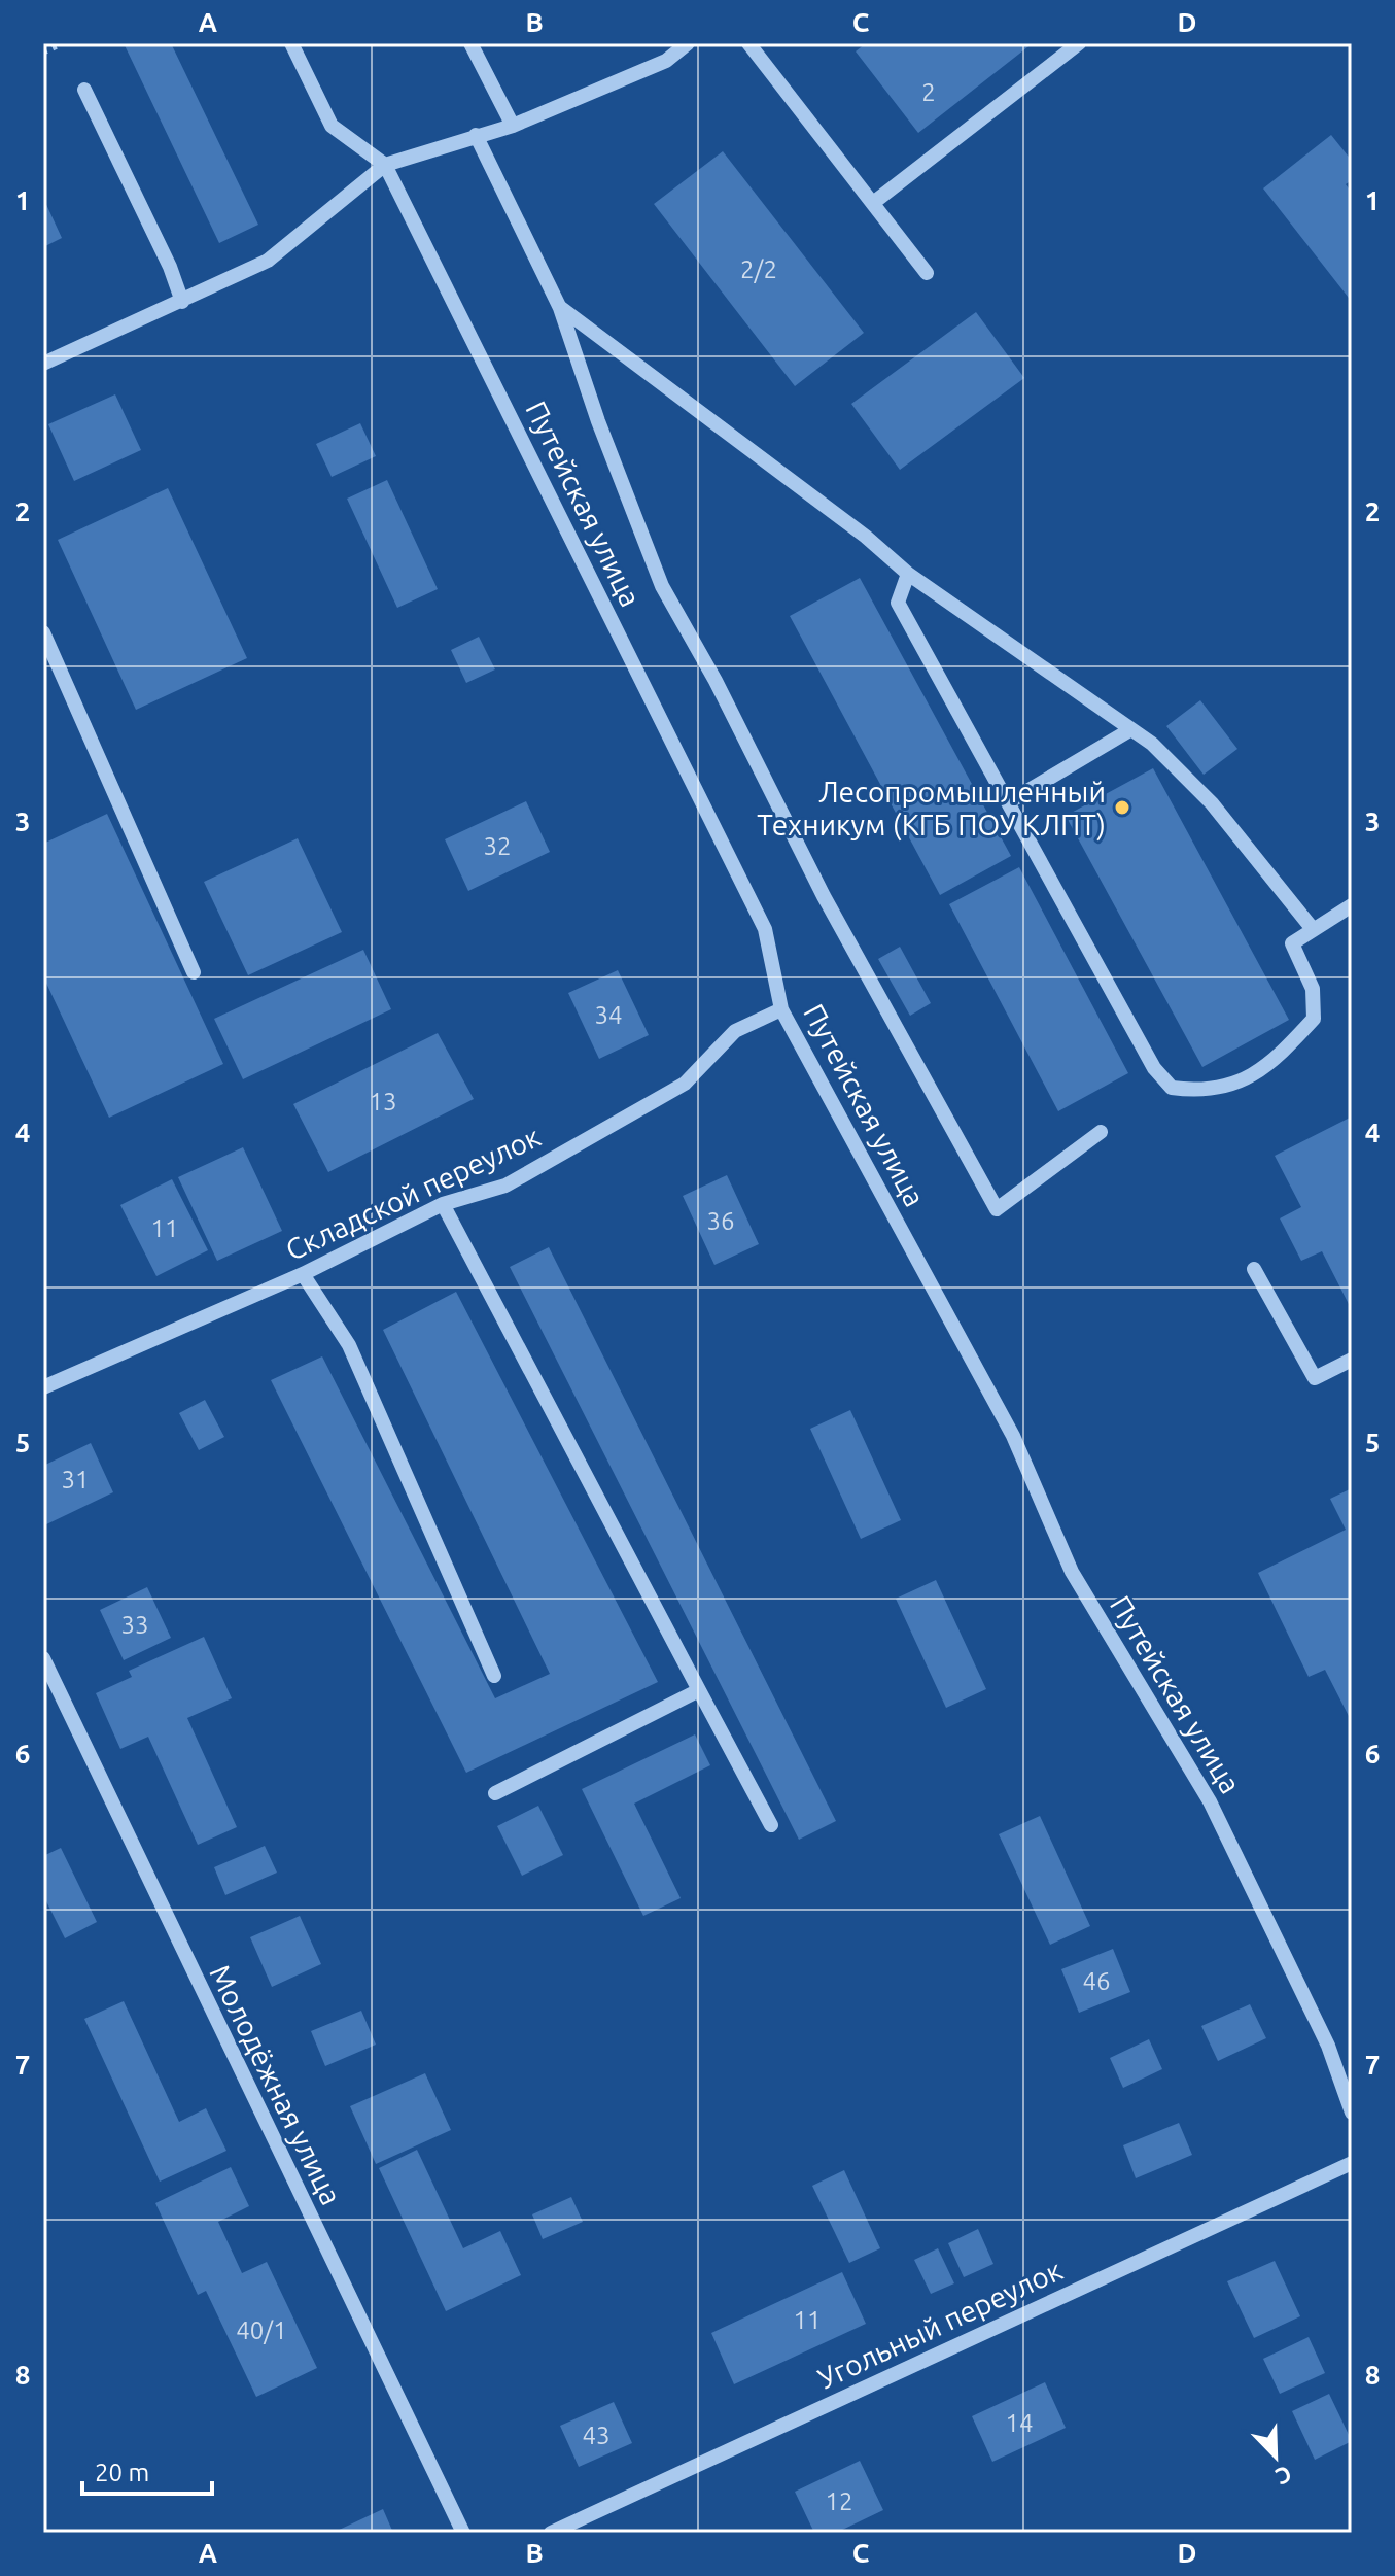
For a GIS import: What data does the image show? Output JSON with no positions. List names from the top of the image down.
{
  "streets": {
    "street": [
      "Путейская улица",
      "Складской переулок",
      "Молодёжная улица",
      "Угольный переулок"
    ]
  },
  "crossings": [
    ["Путейская улица", "Складской переулок"]
  ],
  "places": ["Лесопромышленный Техникум (КГБ ПОУ КЛПТ)"],
  "house_numbers": [
    "2",
    "2/2",
    "32",
    "34",
    "13",
    "36",
    "11",
    "31",
    "33",
    "46",
    "11",
    "40/1",
    "14",
    "43",
    "12"
  ],
  "scale_bar": "20 m",
  "north": "bottom right",
  "grid": {
    "columns": [
      "A",
      "B",
      "C",
      "D"
    ],
    "rows": [
      "1",
      "2",
      "3",
      "4",
      "5",
      "6",
      "7",
      "8"
    ]
  }
}
